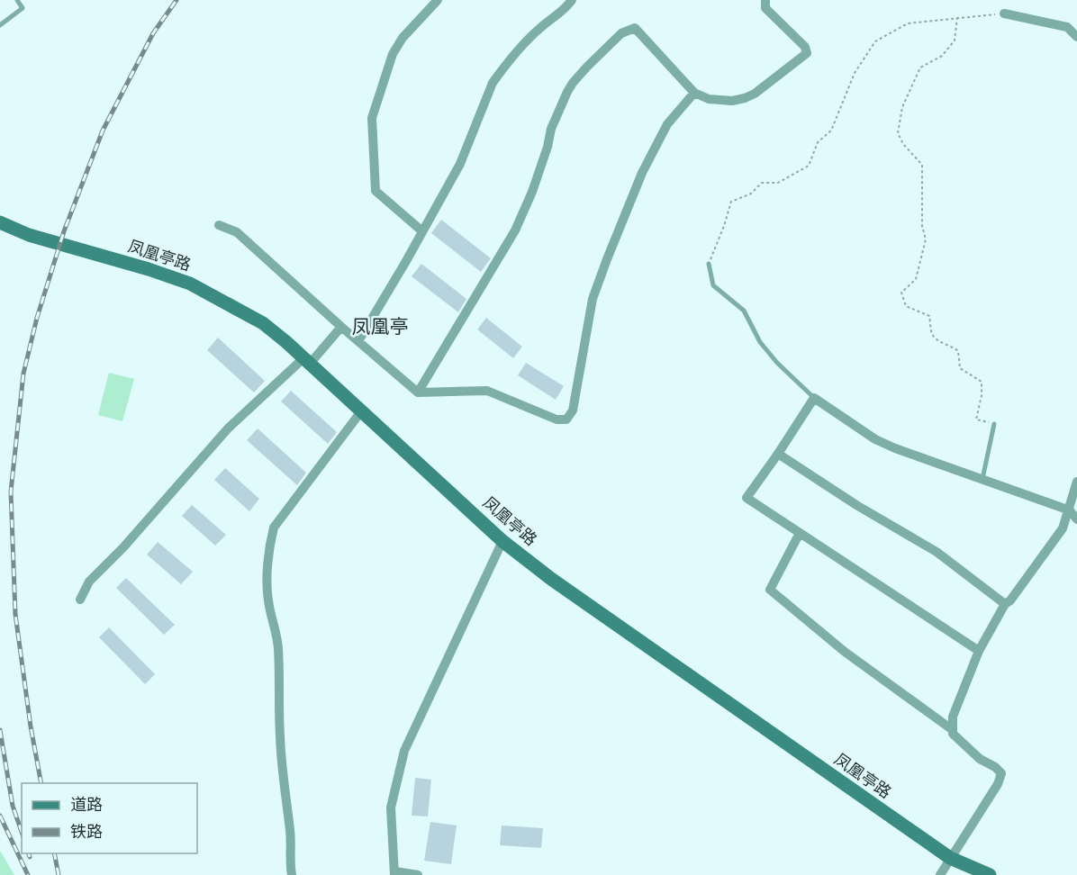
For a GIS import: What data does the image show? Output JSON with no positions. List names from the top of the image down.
{
  "streets": {
    "street": ["凤凰亭路"]
  },
  "districts": ["凤凰亭"],
  "legend": ["道路", "铁路"]
}
